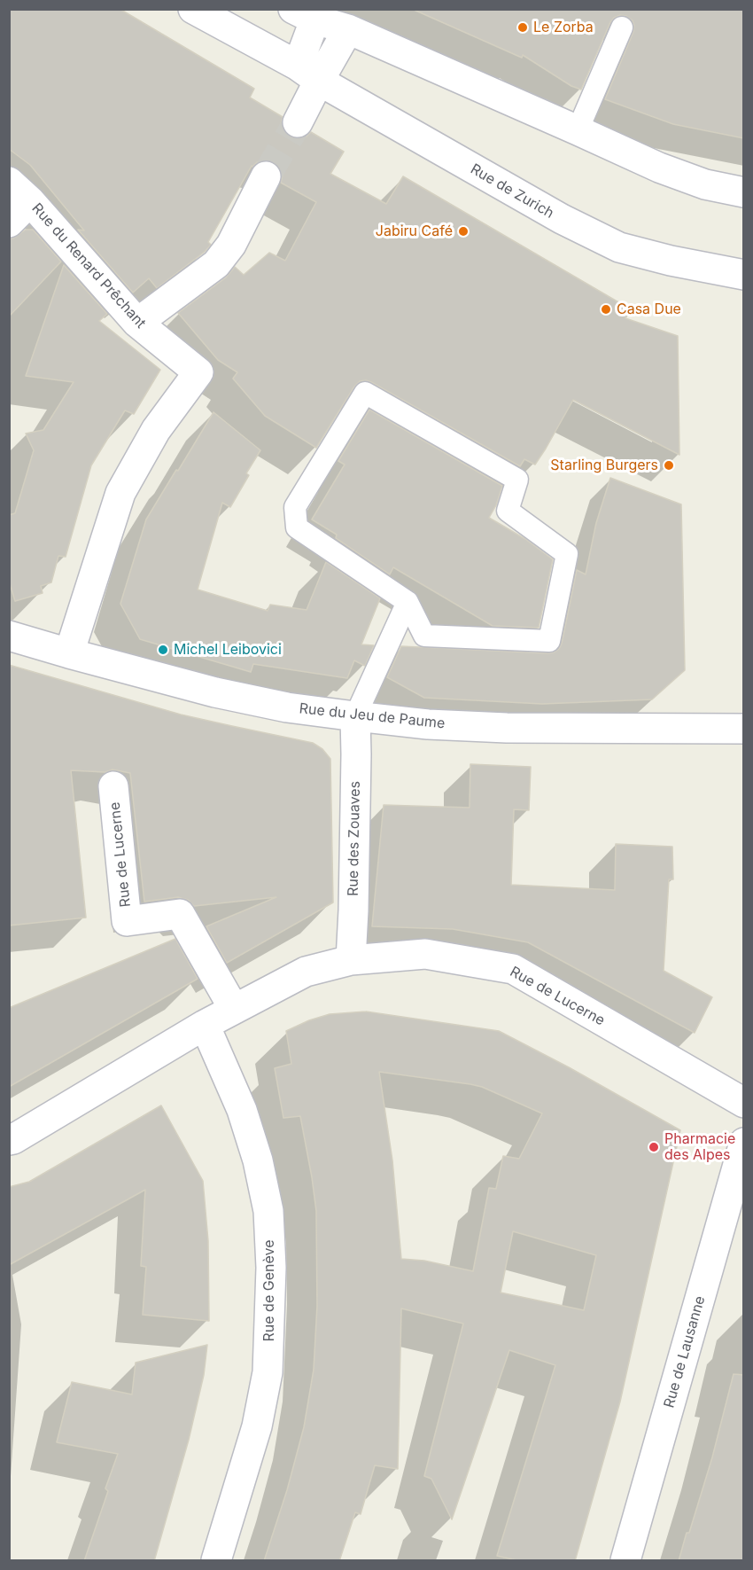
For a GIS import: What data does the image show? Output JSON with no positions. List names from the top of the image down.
{
  "streets": {
    "street": [
      "Rue de Zurich",
      "Rue du Renard Prêchant",
      "Rue du Jeu de Paume",
      "Rue des Zouaves",
      "Rue de Lucerne",
      "Rue de Genève",
      "Rue de Lausanne"
    ]
  },
  "crossings": [
    ["Rue du Renard Prêchant", "Rue du Jeu de Paume"],
    ["Rue du Jeu de Paume", "Rue des Zouaves"],
    ["Rue des Zouaves", "Rue de Lucerne"],
    ["Rue de Lucerne", "Rue de Genève"]
  ],
  "places": [
    "Le Zorba",
    "Jabiru Café",
    "Casa Due",
    "Starling Burgers",
    "Michel Leibovici",
    "Pharmacie des Alpes"
  ]
}
